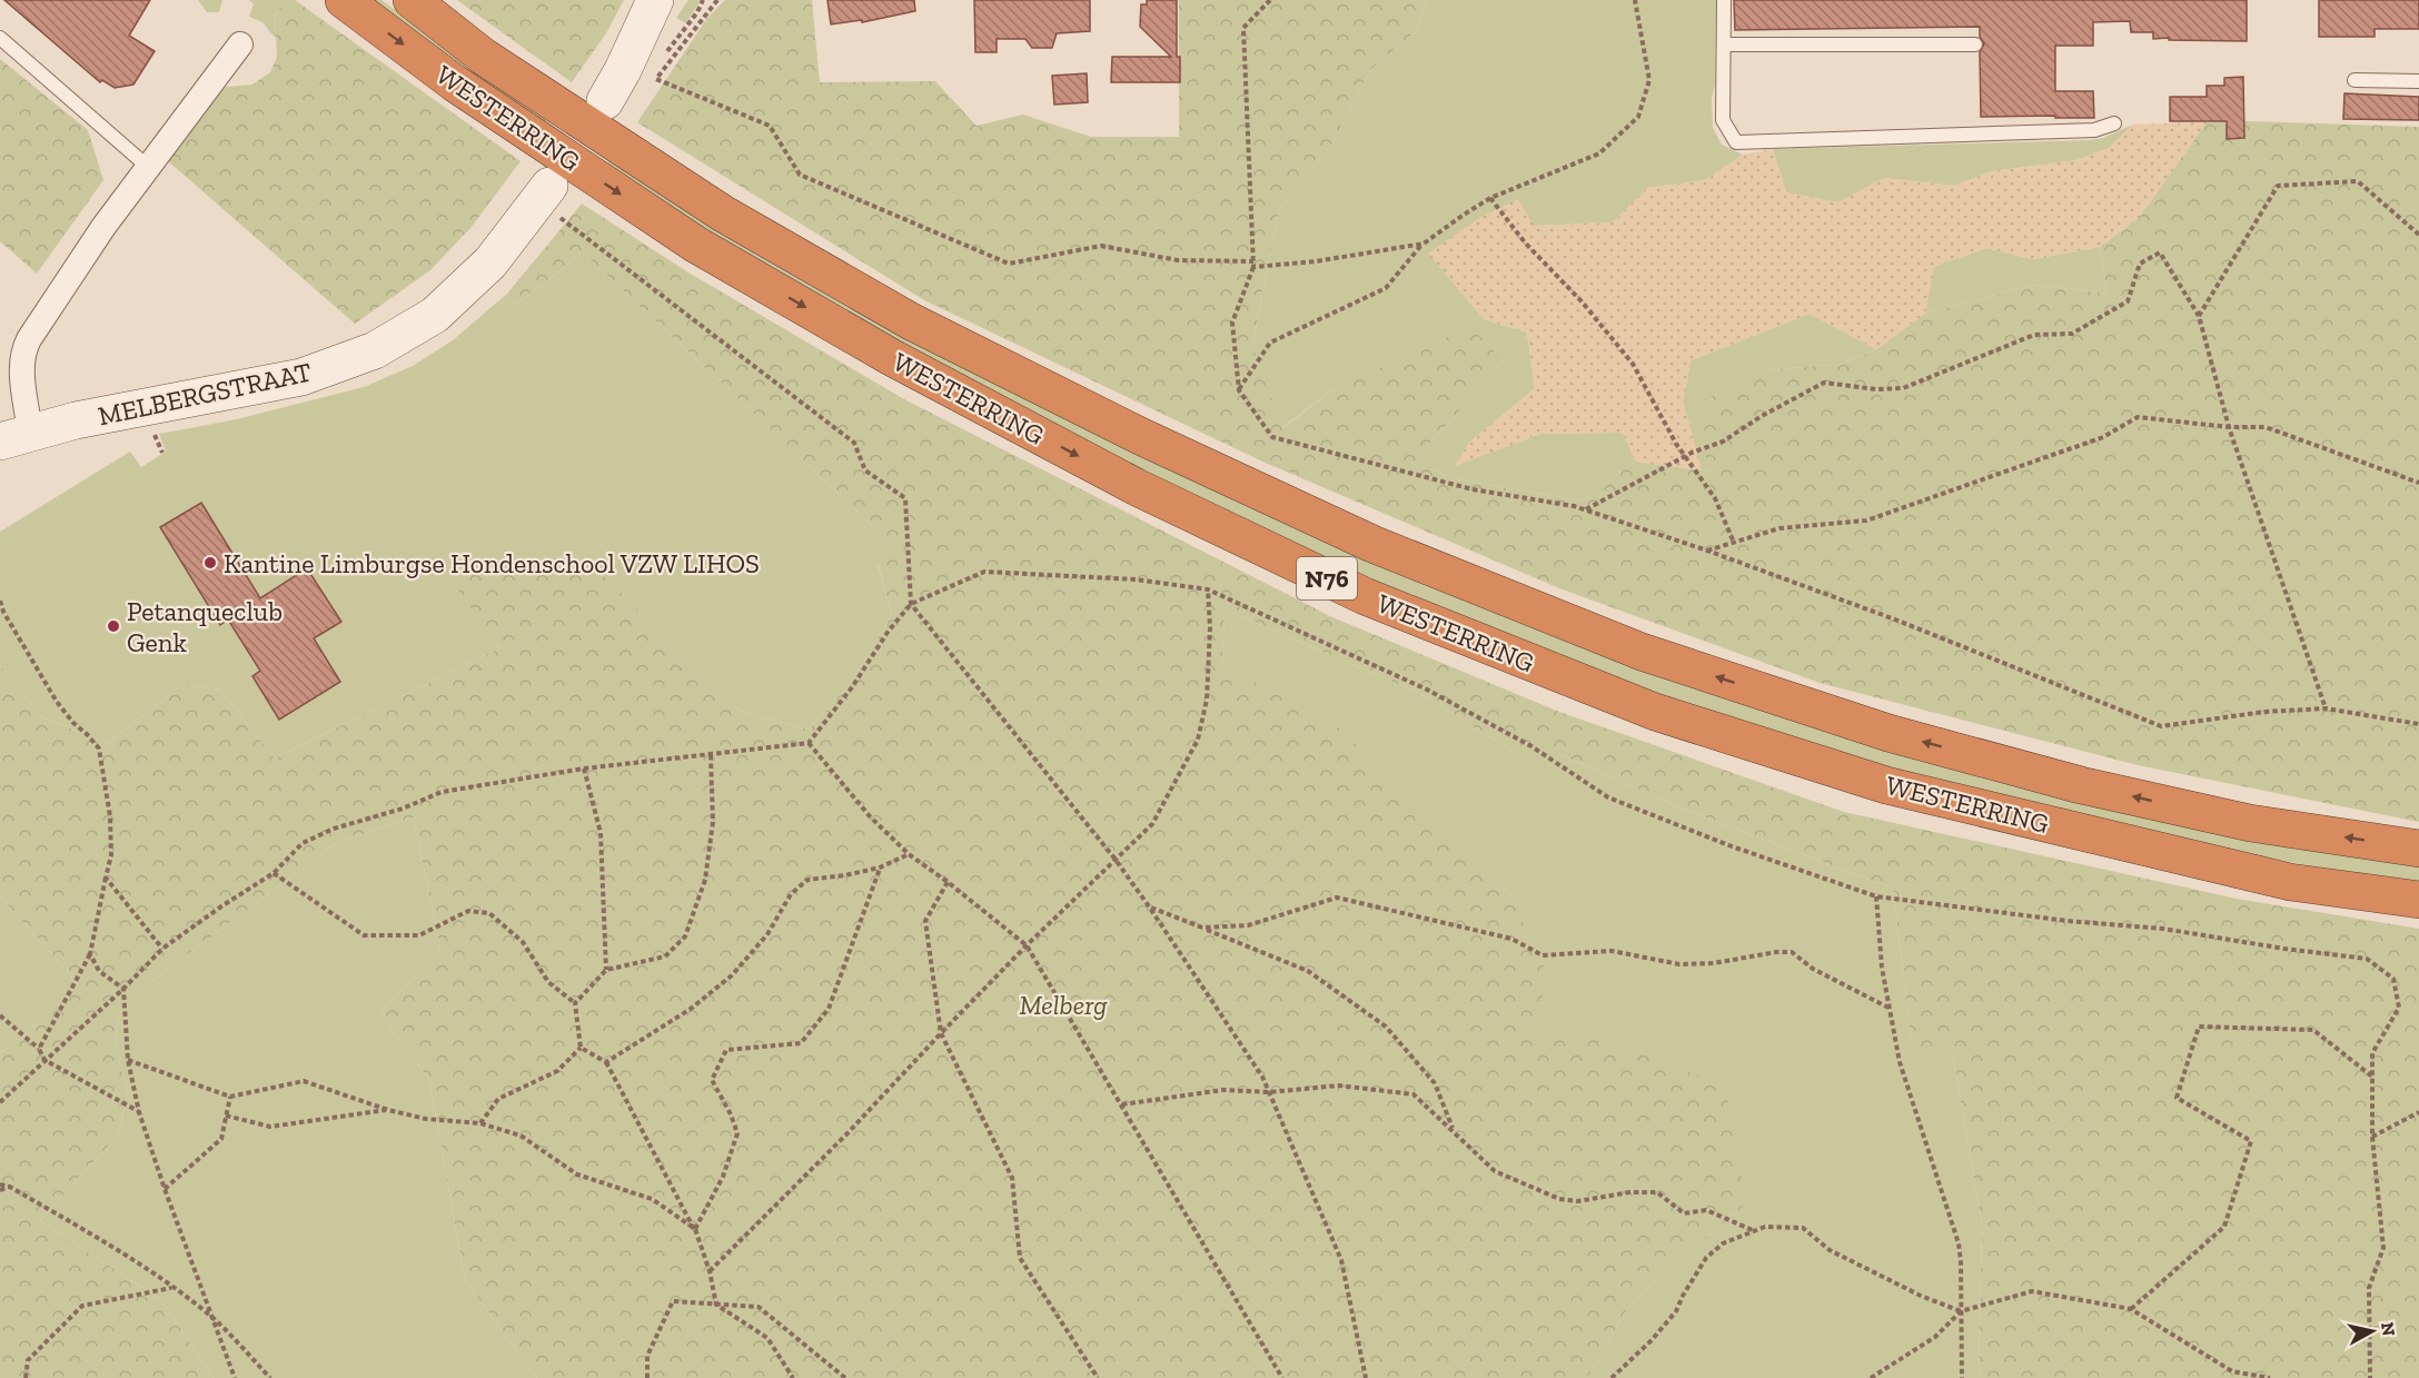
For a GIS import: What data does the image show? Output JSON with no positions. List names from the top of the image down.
{
  "streets": {
    "highway": ["WESTERRING", "N76"],
    "street": ["MELBERGSTRAAT"]
  },
  "parks": ["Melberg"],
  "places": ["Kantine Limburgse Hondenschool VZW LIHOS", "Petanqueclub Genk"],
  "north": "right"
}
